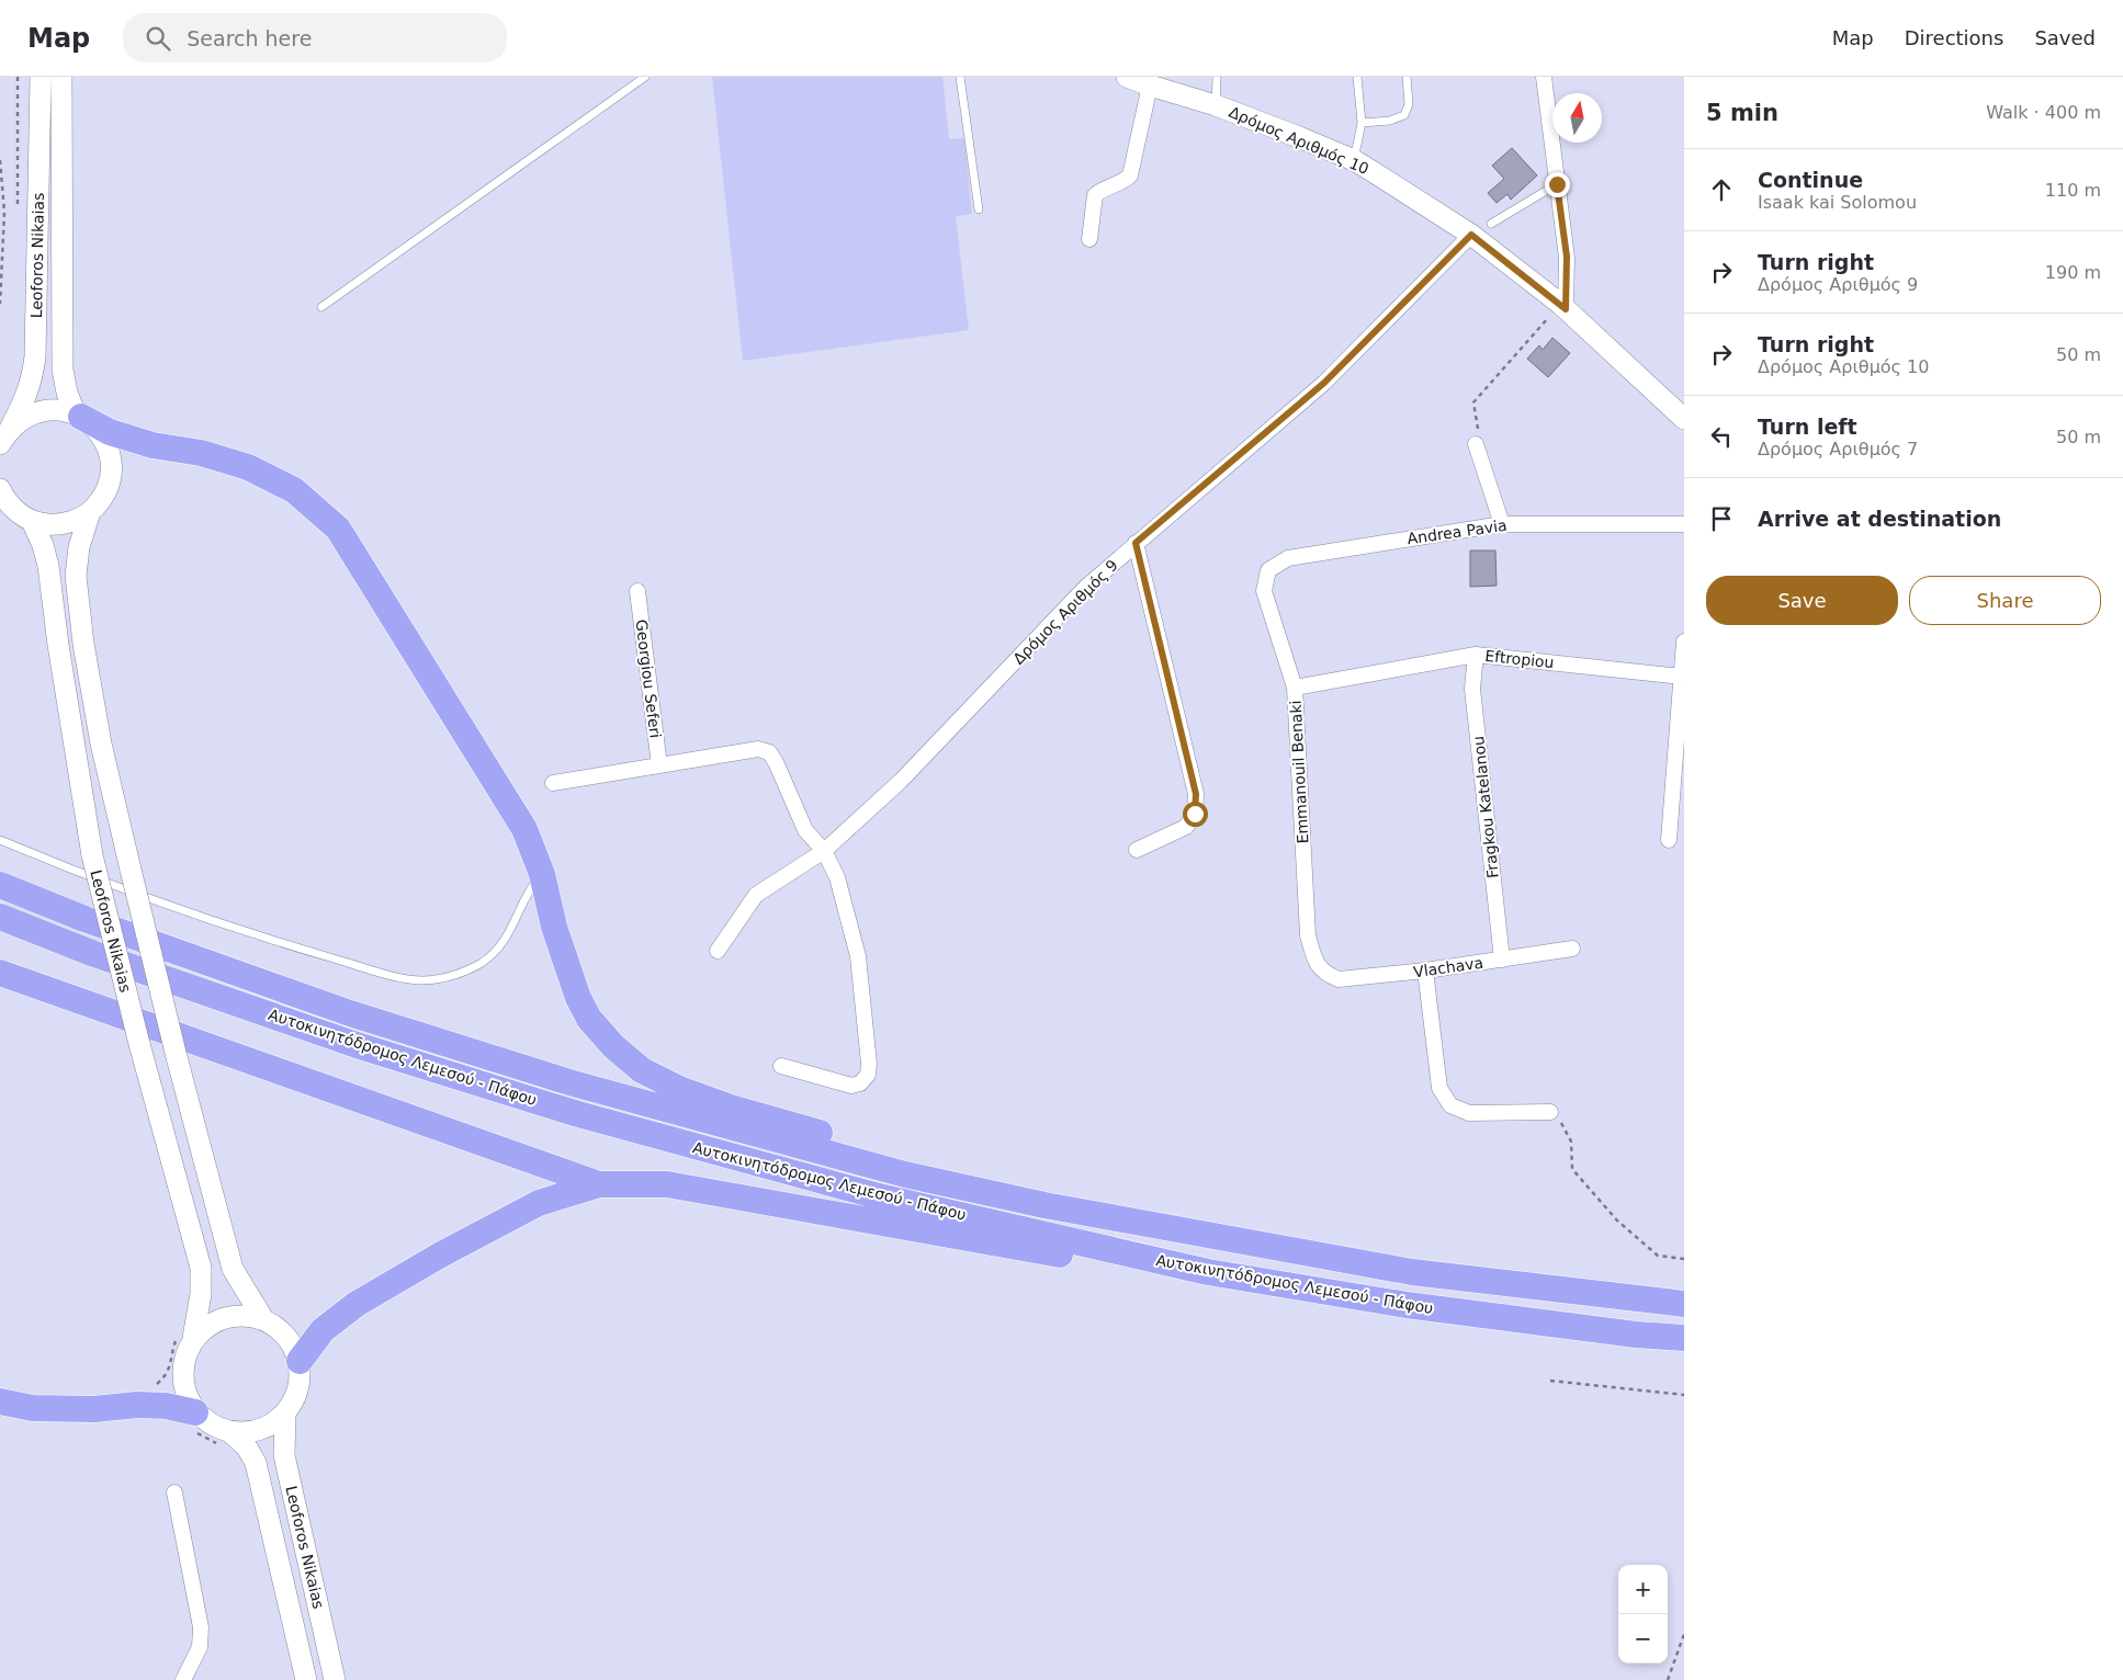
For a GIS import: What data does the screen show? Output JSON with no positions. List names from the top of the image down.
{
  "streets": {
    "highway": ["Αυτοκινητόδρομος Λεμεσού - Πάφου"],
    "main road": ["Δρόμος Αριθμός 10", "Leoforos Nikaias"],
    "street": [
      "Andrea Pavia",
      "Δρόμος Αριθμός 9",
      "Eftropiou",
      "Georgiou Seferi",
      "Emmanouil Benaki",
      "Fragkou Katelanou",
      "Vlachava"
    ]
  },
  "crossings": [
    ["Δρόμος Αριθμός 10", "Δρόμος Αριθμός 9"],
    ["Andrea Pavia", "Emmanouil Benaki"],
    ["Eftropiou", "Emmanouil Benaki"],
    ["Eftropiou", "Fragkou Katelanou"],
    ["Emmanouil Benaki", "Vlachava"],
    ["Fragkou Katelanou", "Vlachava"]
  ],
  "north": "top",
  "page": {
    "header": "Map",
    "search": "Search here",
    "nav": ["Map", "Directions", "Saved"],
    "heading": ["5 min", "Walk · 400 m"],
    "list": [
      ["Continue", "Isaak kai Solomou", "110 m"],
      ["Turn right", "Δρόμος Αριθμός 9", "190 m"],
      ["Turn right", "Δρόμος Αριθμός 10", "50 m"],
      ["Turn left", "Δρόμος Αριθμός 7", "50 m"],
      "Arrive at destination"
    ],
    "buttons": ["Save", "Share"],
    "map_buttons": ["+", "−"]
  }
}
